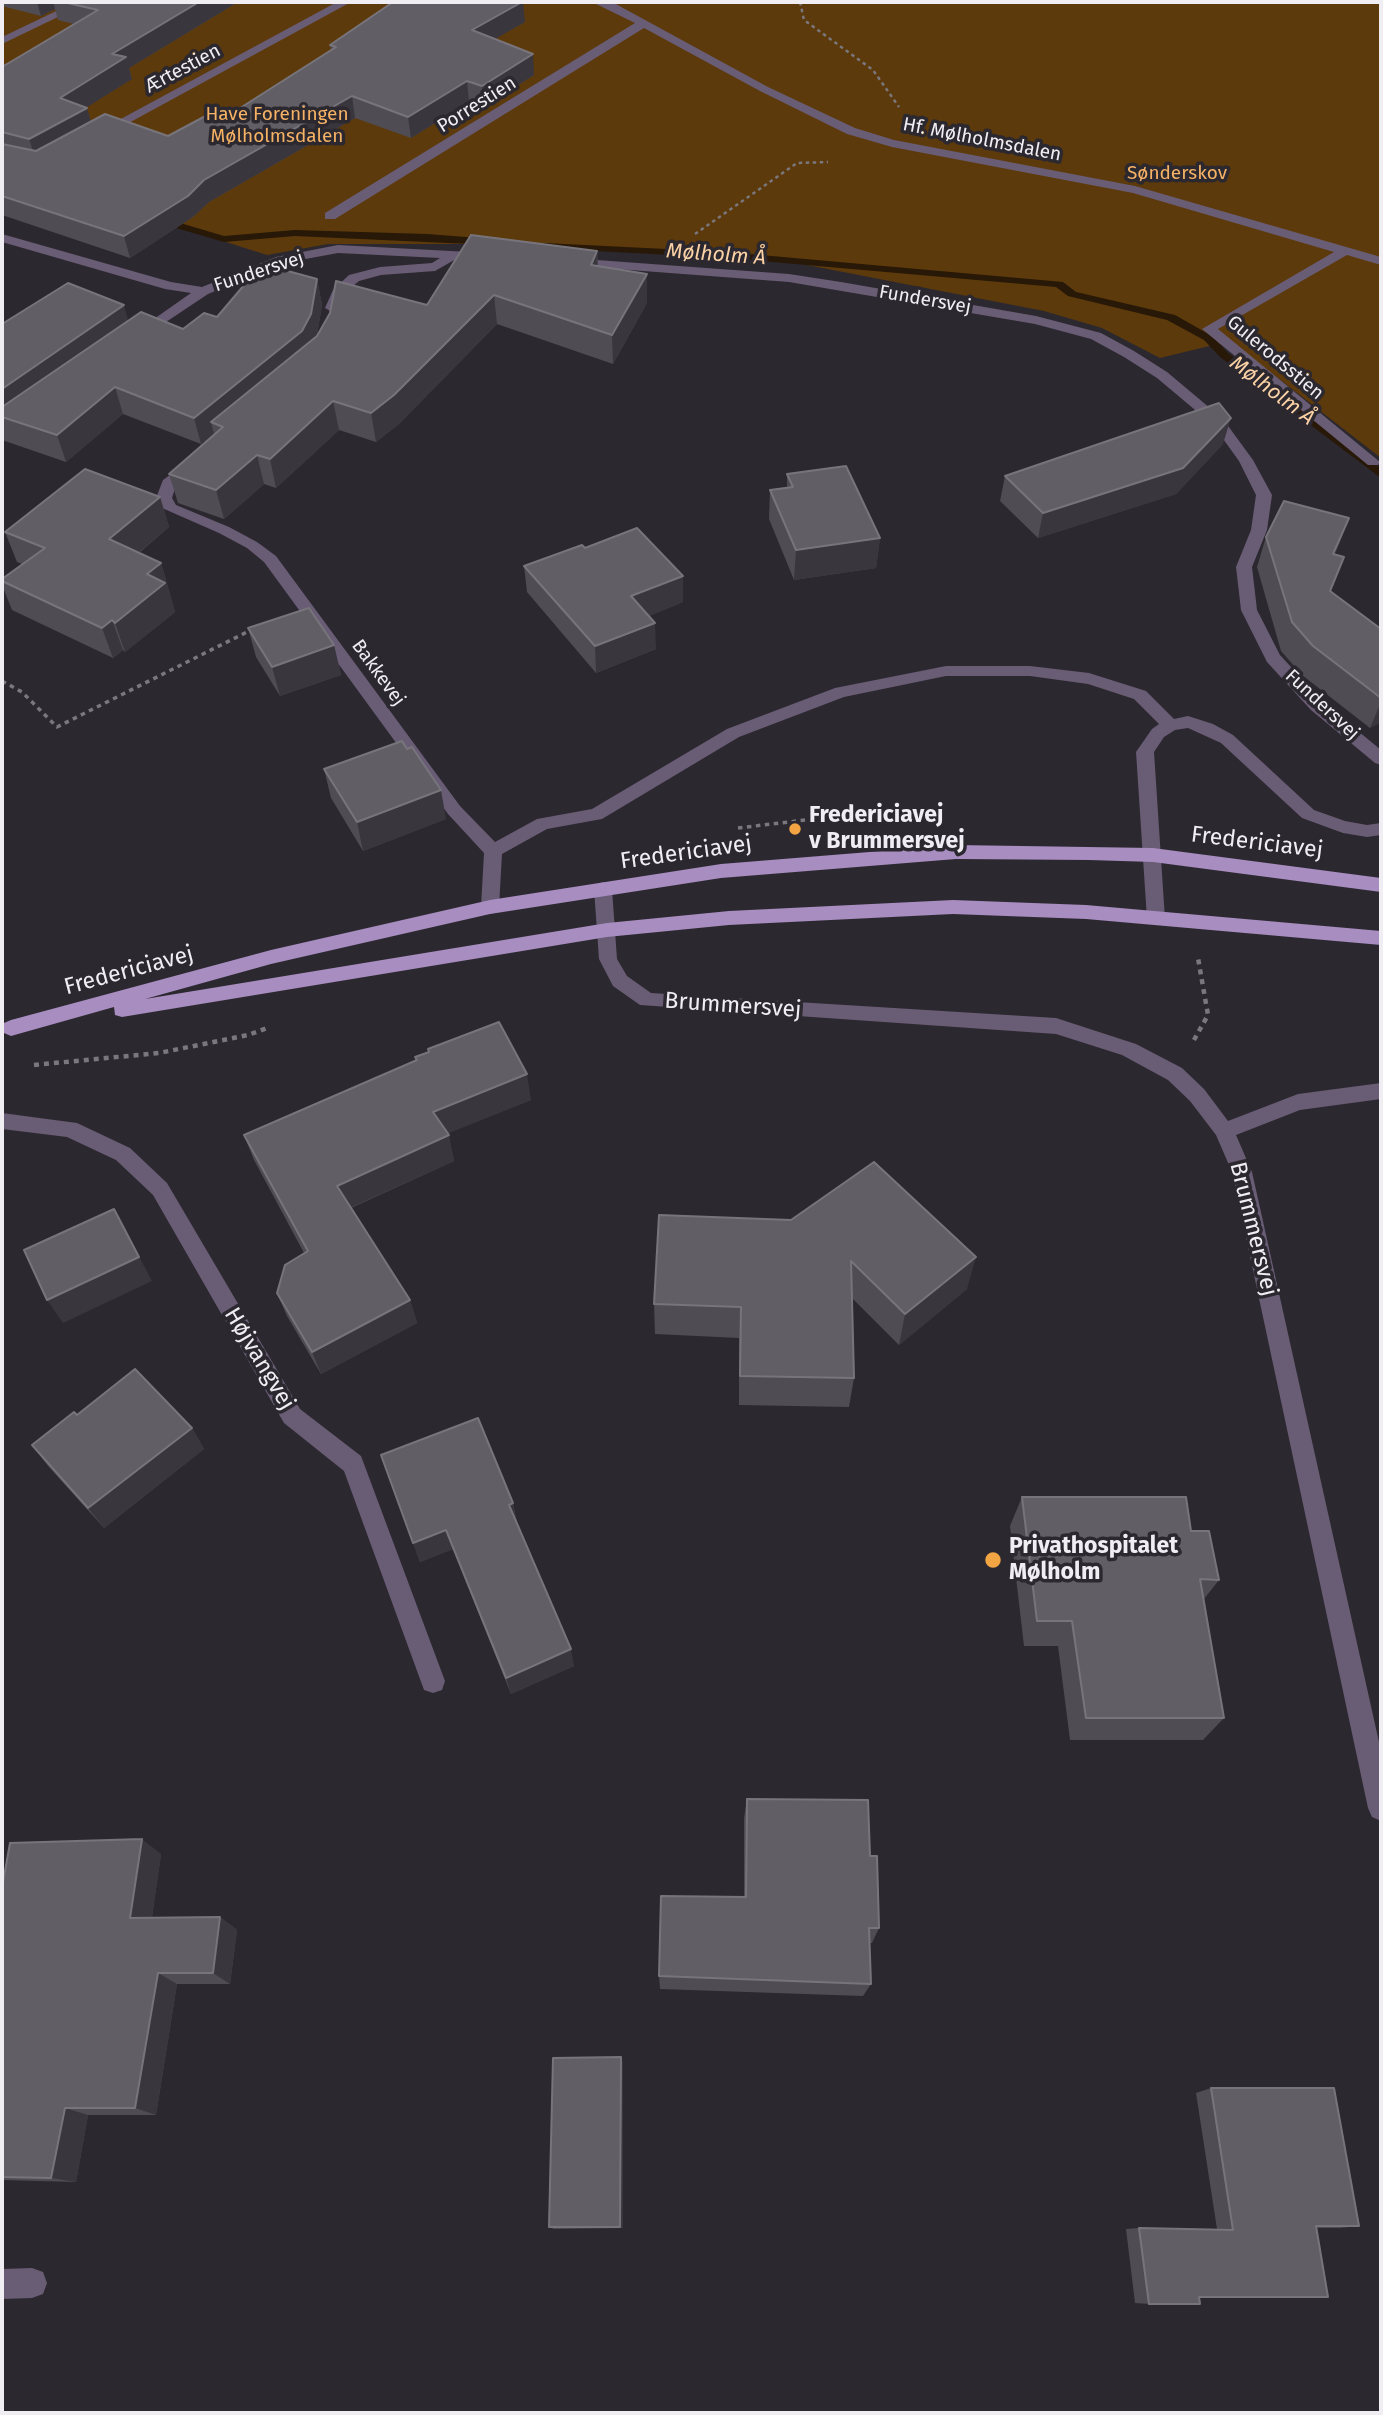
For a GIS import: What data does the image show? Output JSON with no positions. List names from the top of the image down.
{
  "streets": {
    "main road": ["Fredericiavej"],
    "street": [
      "Ærtestien",
      "Porrestien",
      "Hf. Mølholmsdalen",
      "Fundersvej",
      "Gulerodsstien",
      "Bakkevej",
      "Brummersvej",
      "Højvangvej"
    ]
  },
  "crossings": [
    ["Porrestien", "Hf. Mølholmsdalen"],
    ["Hf. Mølholmsdalen", "Gulerodsstien"],
    ["Fredericiavej", "Brummersvej"]
  ],
  "water": ["Mølholm Å"],
  "parks": ["Have Foreningen Mølholmsdalen", "Sønderskov"],
  "places": ["Fredericiavej v Brummersvej", "Privathospitalet Mølholm"]
}
